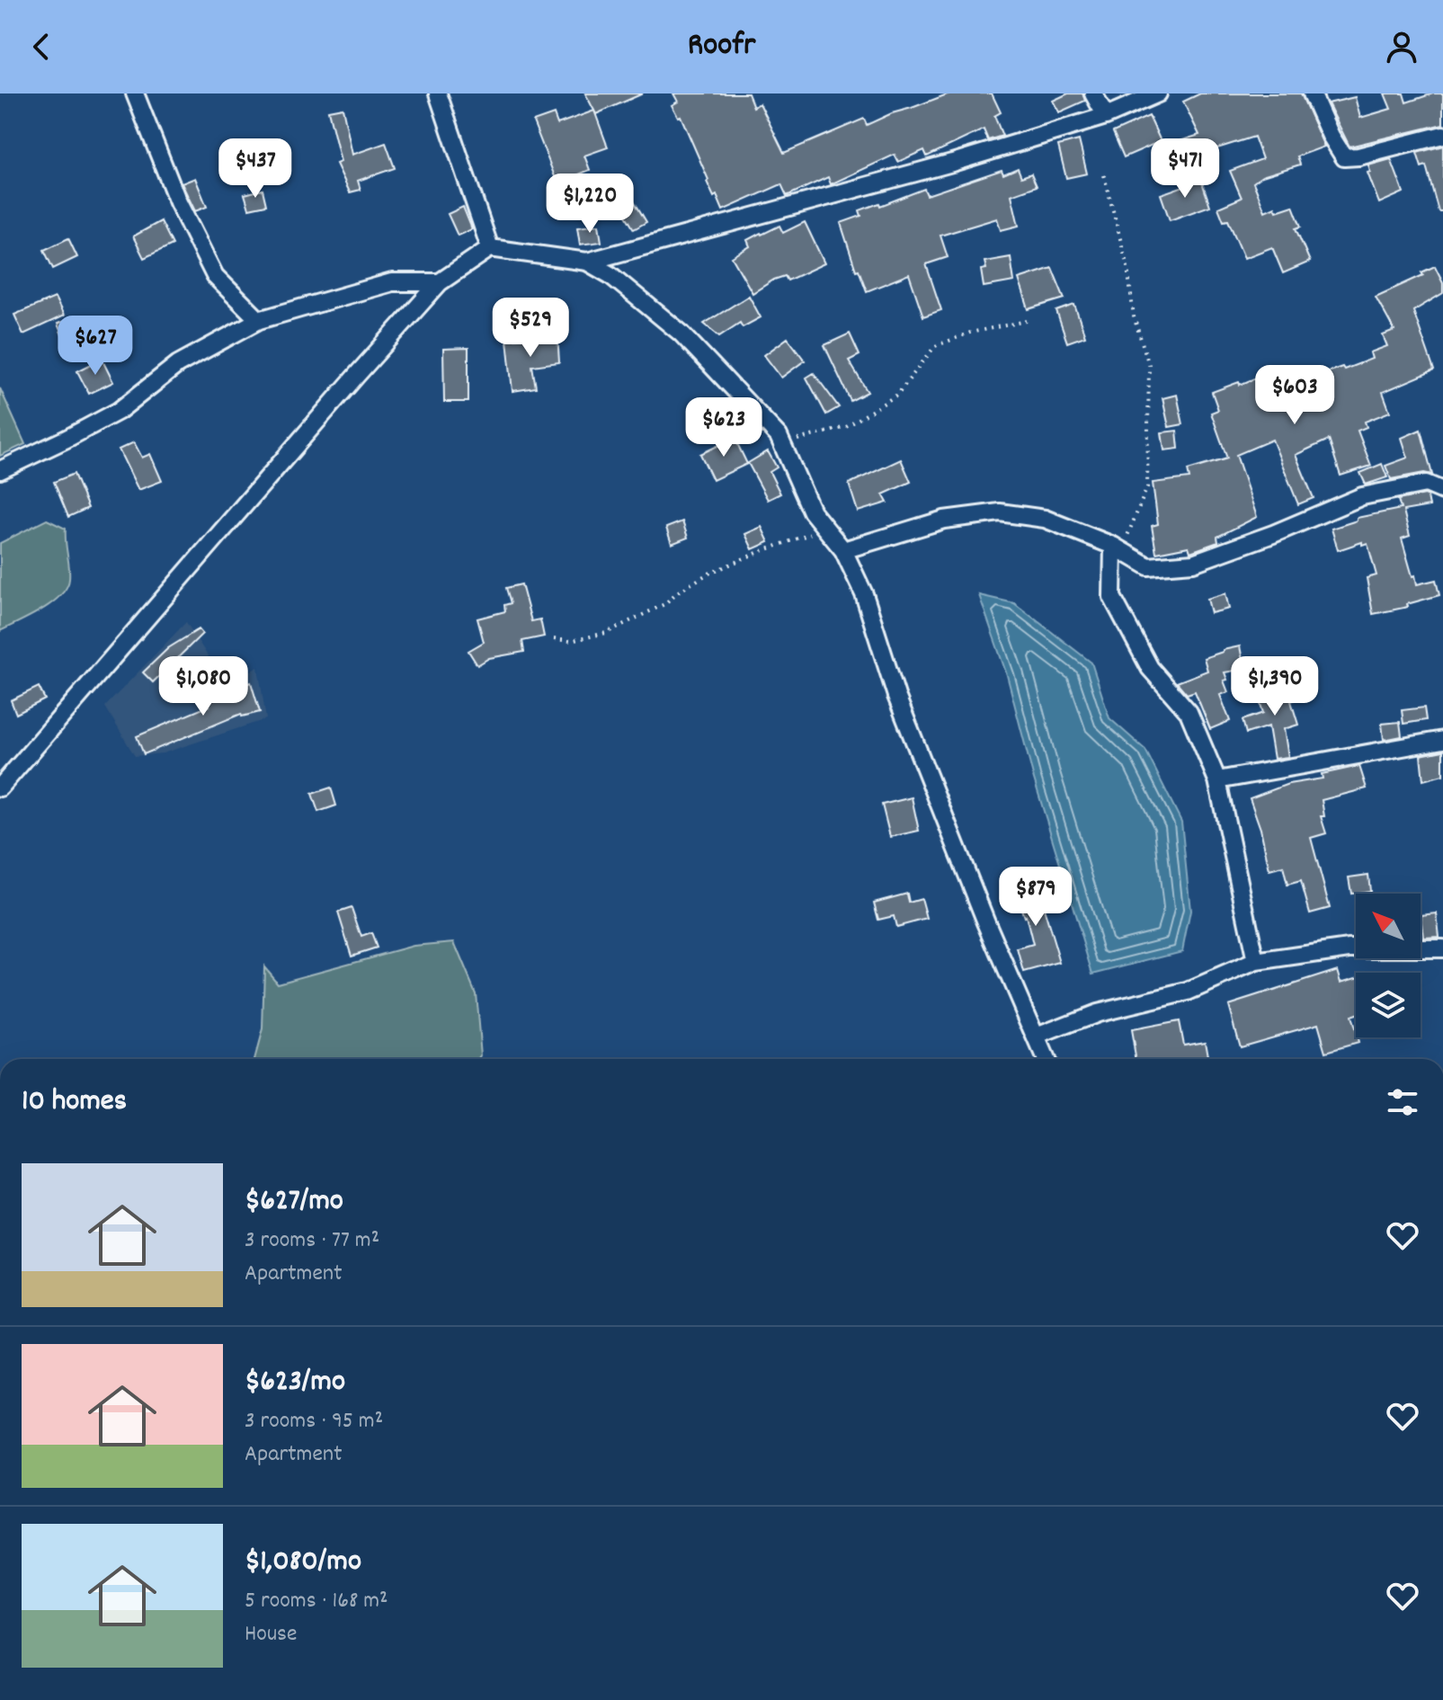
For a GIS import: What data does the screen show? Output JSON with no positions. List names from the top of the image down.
{
  "north": "top left",
  "page": {
    "header": "Roofr",
    "price": [
      "$437",
      "$471",
      "$1,220",
      "$529",
      "$627",
      "$603",
      "$623",
      "$1,080",
      "$1,390",
      "$879"
    ],
    "heading": "10 homes",
    "list": [
      {
        "name": "$627/mo",
        "note": "3 rooms · 77 m² · Apartment"
      },
      {
        "name": "$623/mo",
        "note": "3 rooms · 95 m² · Apartment"
      },
      {
        "name": "$1,080/mo",
        "note": "5 rooms · 168 m² · House"
      }
    ]
  }
}
